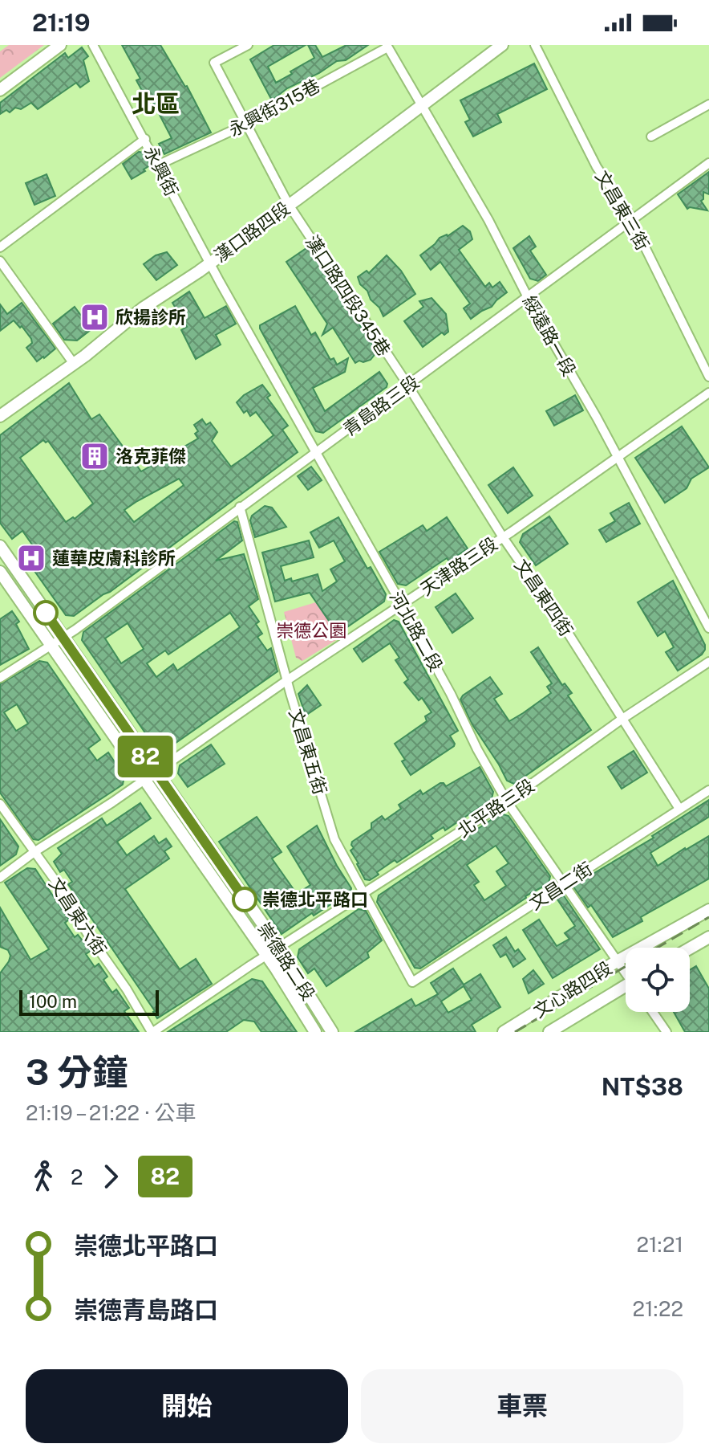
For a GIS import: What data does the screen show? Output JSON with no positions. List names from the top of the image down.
{
  "streets": {
    "main road": ["漢口路四段", "崇德路二段", "文心路四段"],
    "street": [
      "永興街315巷",
      "永興街",
      "文昌東三街",
      "漢口路四段345巷",
      "綏遠路一段",
      "青島路三段",
      "天津路三段",
      "文昌東四街",
      "河北路二段",
      "文昌東五街",
      "北平路三段",
      "文昌二街",
      "文昌東六街"
    ]
  },
  "crossings": [
    ["永興街315巷", "永興街"],
    ["永興街315巷", "漢口路四段345巷"],
    ["永興街315巷", "綏遠路一段"],
    ["永興街", "漢口路四段"],
    ["永興街", "河北路二段"],
    ["文昌東三街", "青島路三段"],
    ["漢口路四段", "漢口路四段345巷"],
    ["漢口路四段", "綏遠路一段"],
    ["漢口路四段", "河北路二段"],
    ["漢口路四段345巷", "青島路三段"],
    ["漢口路四段345巷", "文昌東四街"],
    ["綏遠路一段", "青島路三段"],
    ["綏遠路一段", "天津路三段"],
    ["青島路三段", "文昌東四街"],
    ["青島路三段", "河北路二段"],
    ["青島路三段", "文昌東五街"],
    ["青島路三段", "崇德路二段"],
    ["天津路三段", "文昌東四街"],
    ["天津路三段", "河北路二段"],
    ["天津路三段", "文昌東五街"],
    ["天津路三段", "文昌東六街"],
    ["天津路三段", "崇德路二段"],
    ["文昌東四街", "北平路三段"],
    ["文昌東四街", "文昌二街"],
    ["河北路二段", "北平路三段"],
    ["河北路二段", "文昌二街"],
    ["河北路二段", "文心路四段"],
    ["文昌東五街", "北平路三段"],
    ["文昌東五街", "文昌二街"],
    ["北平路三段", "文昌東六街"],
    ["北平路三段", "崇德路二段"]
  ],
  "districts": ["北區"],
  "parks": ["崇德公園"],
  "places": {
    "hospital": ["欣揚診所", "蓮華皮膚科診所"],
    "building": ["洛克菲傑"],
    "other": ["崇德北平路口"]
  },
  "lines": ["bus line 82"],
  "scale_bar": "100 m",
  "page": {
    "status": "21:19",
    "on_map": "82",
    "scale": "100 m",
    "heading": ["3 分鐘", "21:19 – 21:22 · 公車", "NT$38"],
    "legs": ["2", "82"],
    "list": [
      {
        "name": "崇德北平路口",
        "value": "21:21"
      },
      {
        "name": "崇德青島路口",
        "value": "21:22"
      }
    ],
    "buttons": ["開始", "車票"]
  }
}
